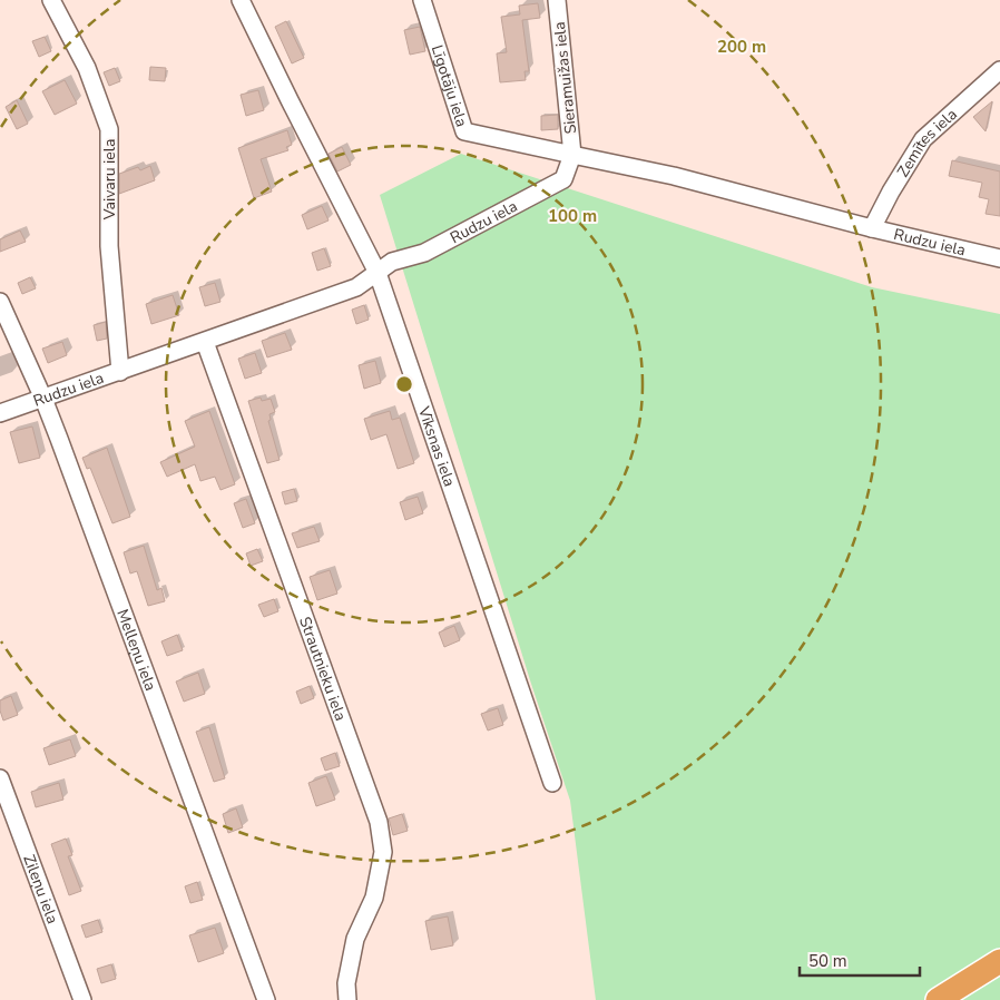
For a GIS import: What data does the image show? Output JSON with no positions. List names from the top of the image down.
{
  "streets": {
    "street": [
      "Sieramuižas iela",
      "Līgotāju iela",
      "Zemītes iela",
      "Vaivaru iela",
      "Rudzu iela",
      "Vīksnas iela",
      "Melleņu iela",
      "Strautnieku iela",
      "Zileņu iela"
    ]
  },
  "crossings": [
    ["Sieramuižas iela", "Līgotāju iela"],
    ["Sieramuižas iela", "Rudzu iela"],
    ["Līgotāju iela", "Rudzu iela"],
    ["Zemītes iela", "Rudzu iela"],
    ["Vaivaru iela", "Rudzu iela"],
    ["Rudzu iela", "Vīksnas iela"],
    ["Rudzu iela", "Melleņu iela"],
    ["Rudzu iela", "Strautnieku iela"]
  ],
  "scale_bar": "50 m",
  "rings": ["200 m", "100 m"]
}
